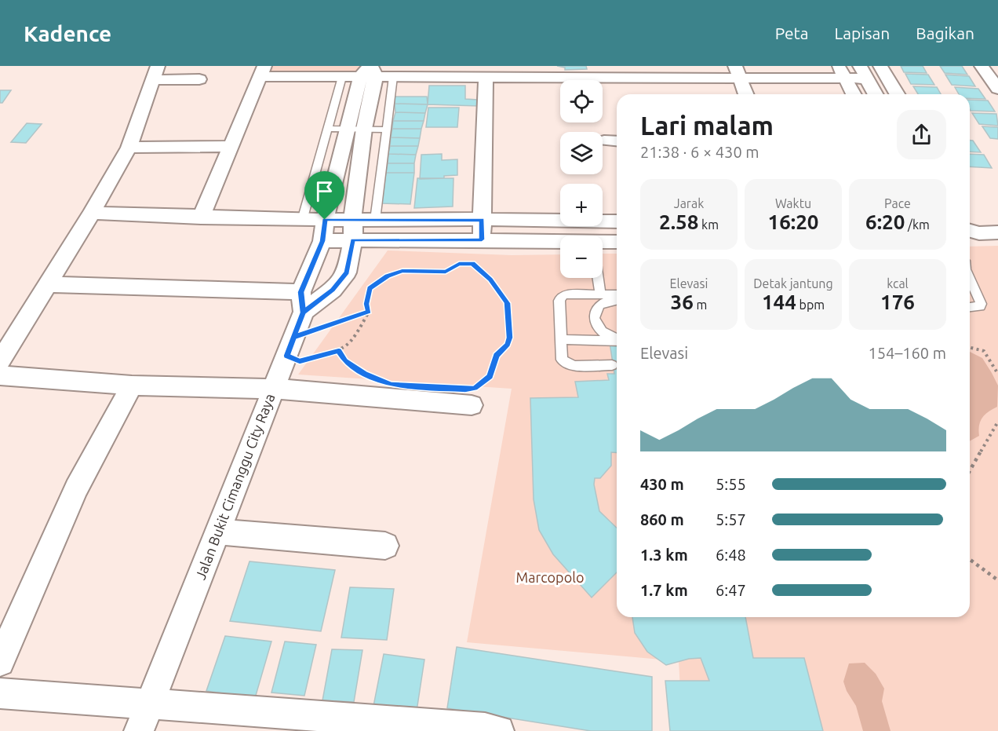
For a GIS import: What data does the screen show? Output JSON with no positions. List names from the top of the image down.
{
  "streets": {
    "street": ["Jalan Bukit Cimanggu City Raya"]
  },
  "parks": ["Marcopolo"],
  "page": {
    "header": "Kadence",
    "nav": ["Peta", "Lapisan", "Bagikan"],
    "map_buttons": ["+", "−"],
    "heading": ["Lari malam", "21:38 · 6 × 430 m"],
    "stats": [
      ["Jarak", "2.58 km"],
      ["Waktu", "16:20"],
      ["Pace", "6:20 /km"],
      ["Elevasi", "36 m"],
      ["Detak jantung", "144 bpm"],
      ["kcal", "176"]
    ],
    "chart": ["Elevasi", "154–160 m"],
    "list": [
      {
        "name": "430 m",
        "note": "5:55"
      },
      {
        "name": "860 m",
        "note": "5:57"
      },
      {
        "name": "1.3 km",
        "note": "6:48"
      },
      {
        "name": "1.7 km",
        "note": "6:47"
      }
    ]
  }
}
